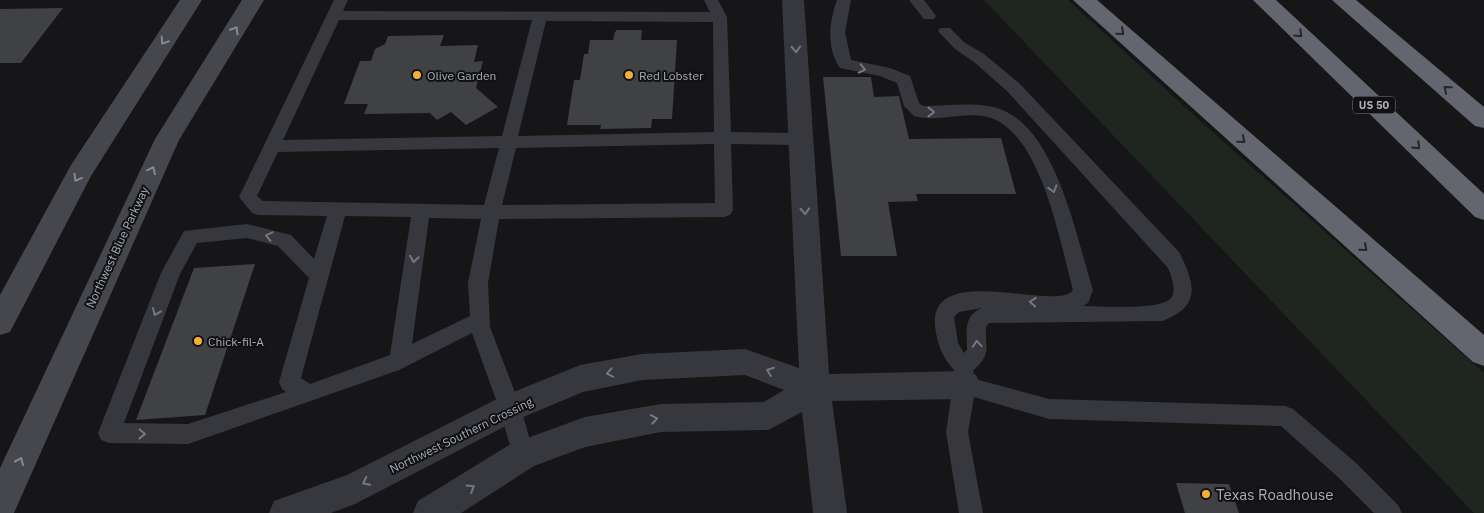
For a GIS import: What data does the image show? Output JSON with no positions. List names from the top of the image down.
{
  "streets": {
    "highway": ["US 50"],
    "street": ["Northwest Blue Parkway", "Northwest Southern Crossing"]
  },
  "places": [
    "Olive Garden",
    "Red Lobster",
    "Chick-fil-A",
    "Texas Roadhouse"
  ]
}
